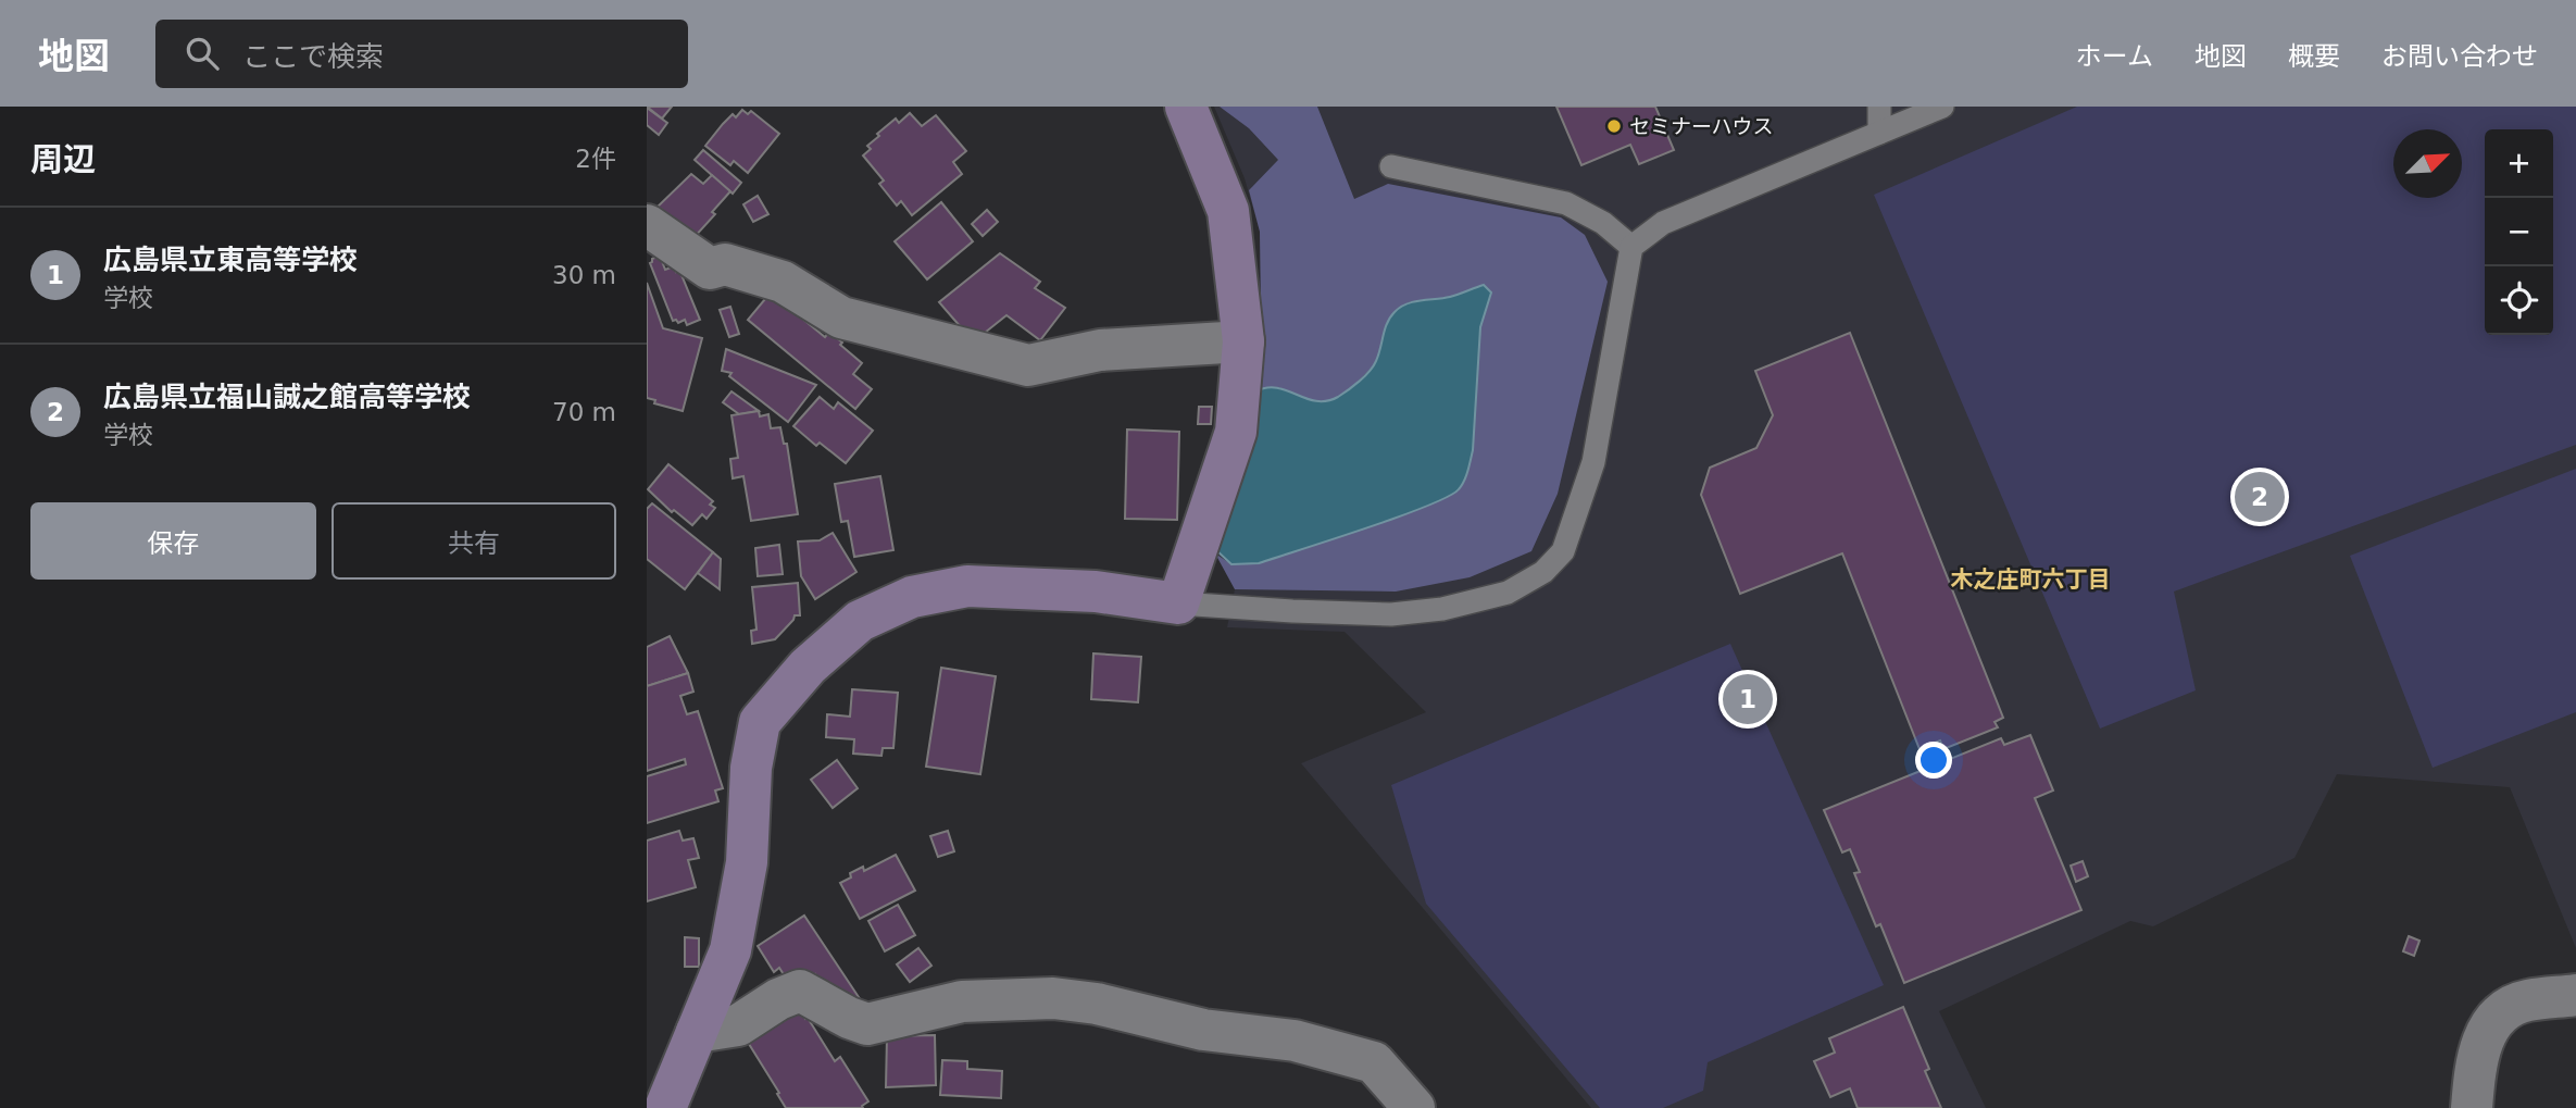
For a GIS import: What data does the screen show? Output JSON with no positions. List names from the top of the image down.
{
  "districts": ["木之庄町六丁目"],
  "places": ["セミナーハウス"],
  "north": "top right",
  "page": {
    "header": "地図",
    "search": "ここで検索",
    "nav": [
      "ホーム",
      "地図",
      "概要",
      "お問い合わせ"
    ],
    "heading": ["周辺", "2件"],
    "map_buttons": ["+", "−"],
    "list": [
      {
        "mark": "1",
        "name": "広島県立東高等学校",
        "note": "学校",
        "value": "30 m"
      },
      {
        "mark": "2",
        "name": "広島県立福山誠之館高等学校",
        "note": "学校",
        "value": "70 m"
      }
    ],
    "pins": ["2", "1"],
    "buttons": ["保存", "共有"]
  }
}
